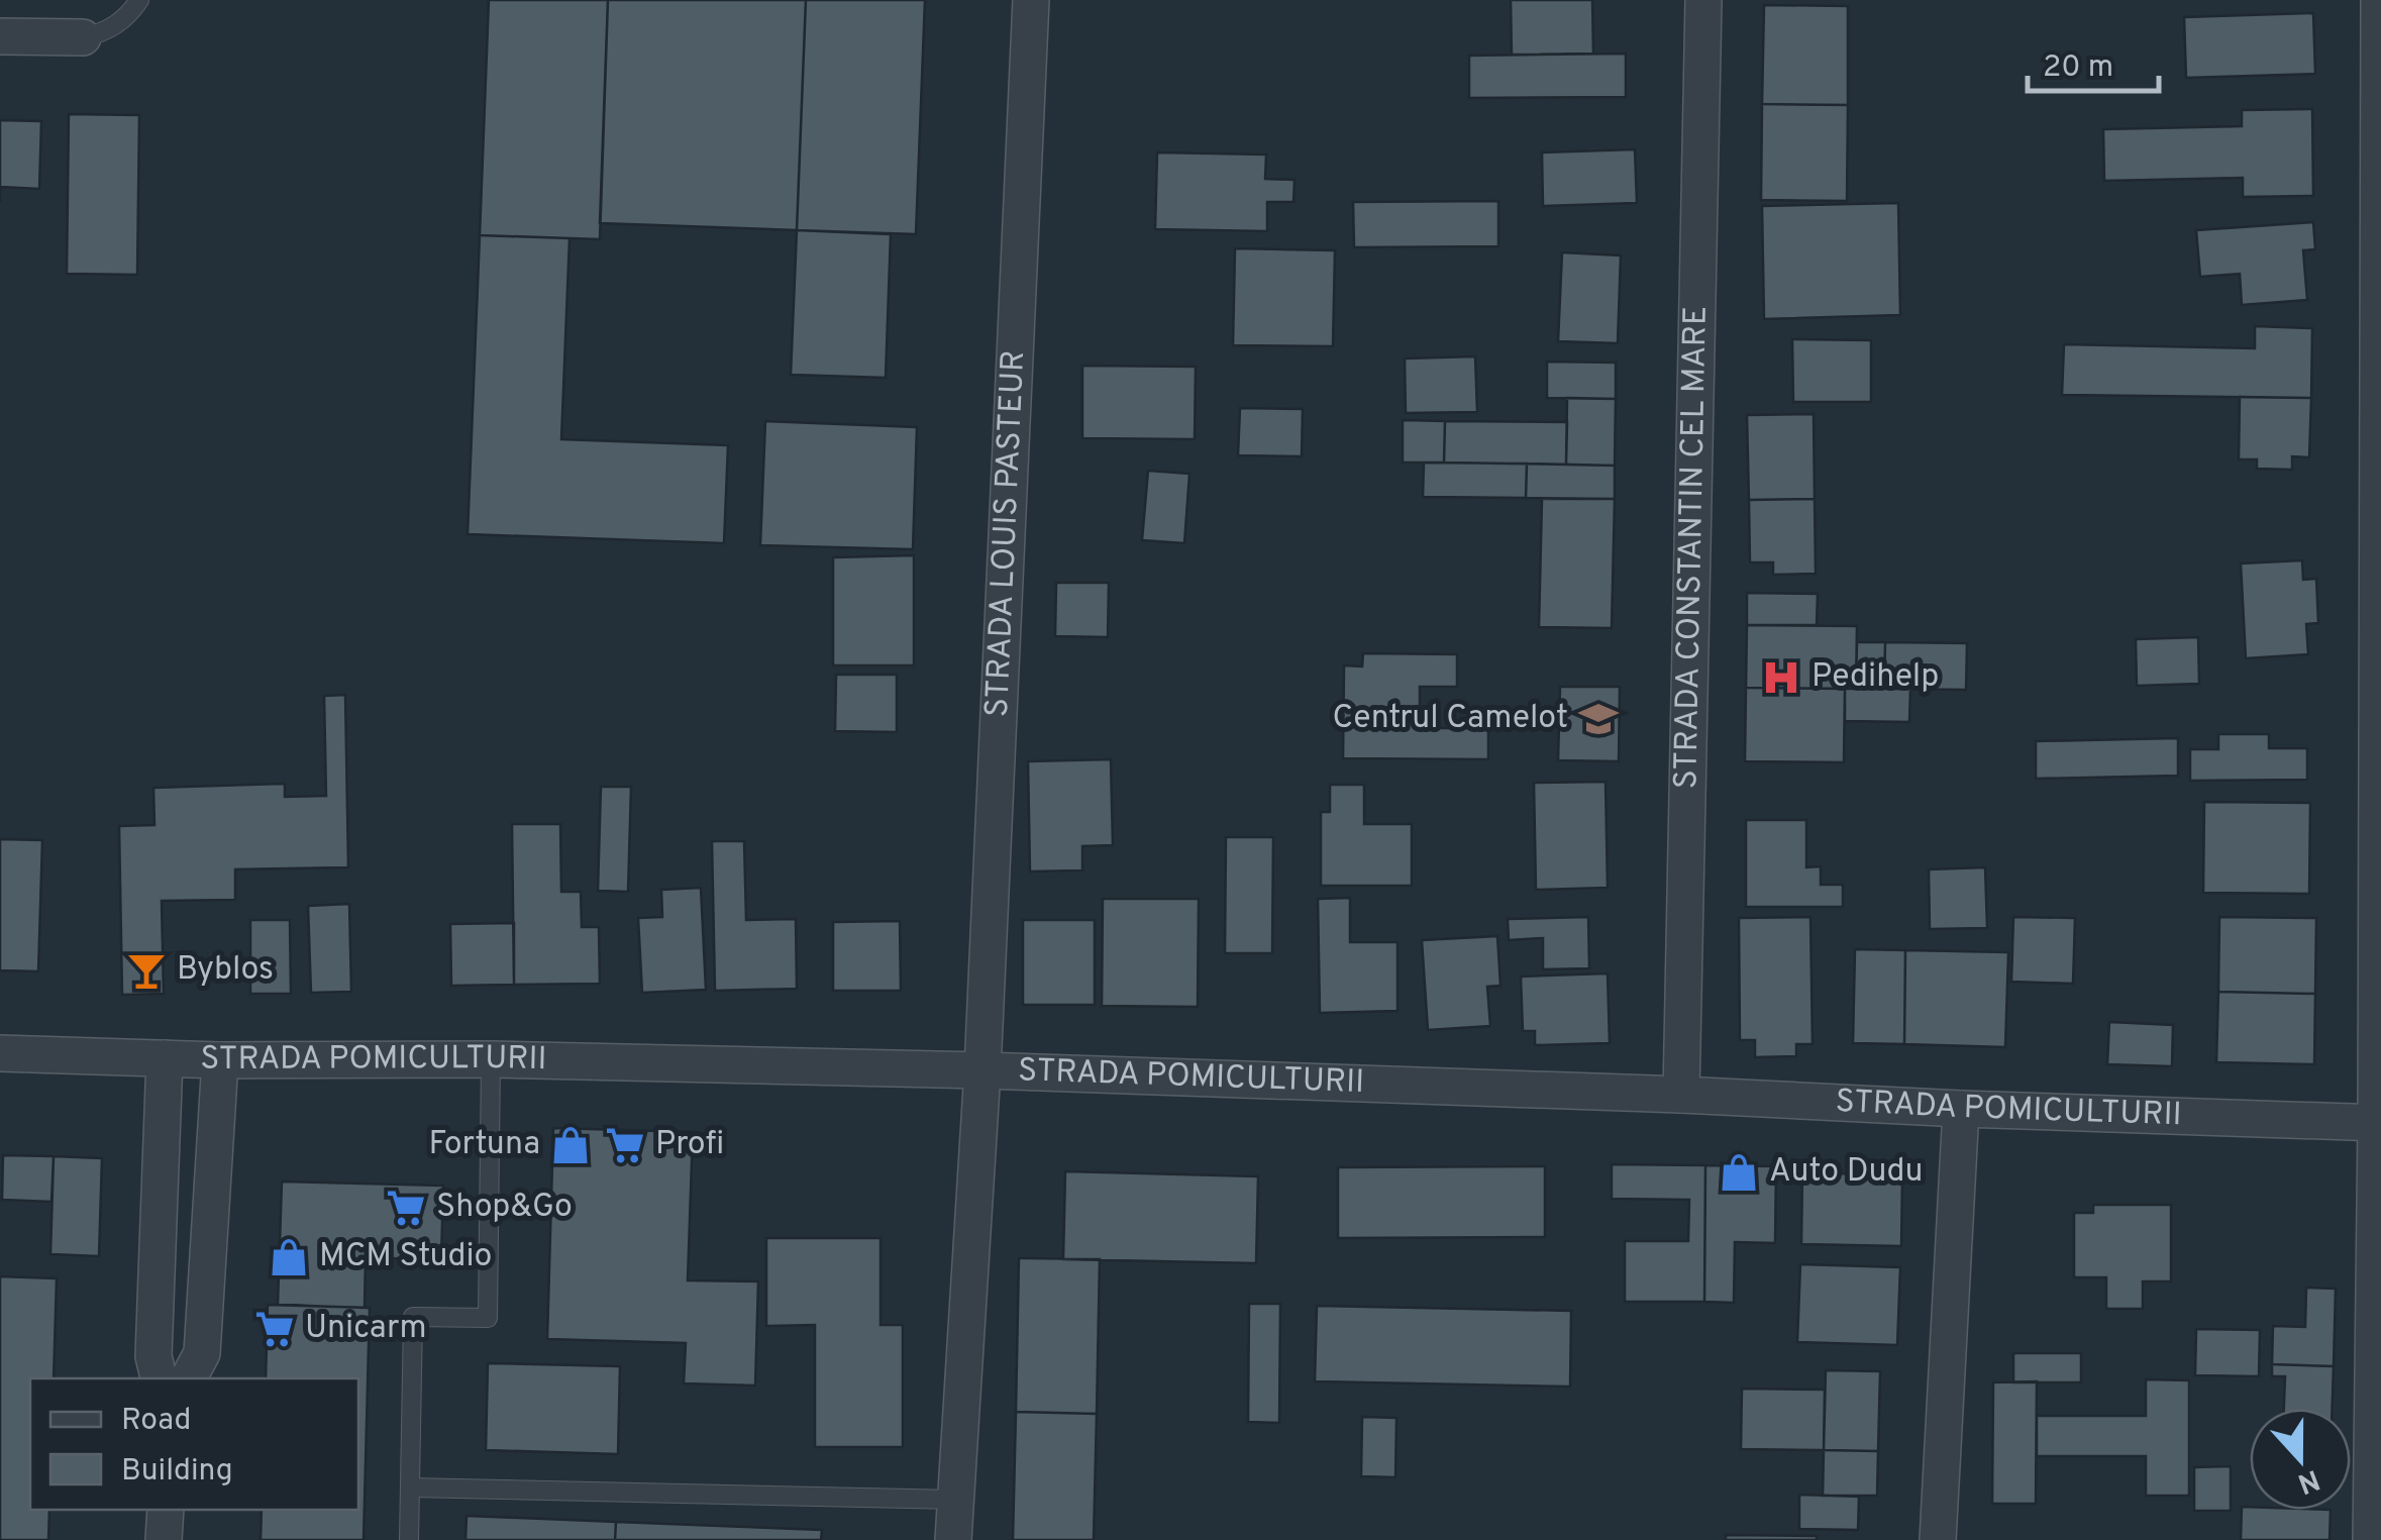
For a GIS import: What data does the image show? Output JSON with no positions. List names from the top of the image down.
{
  "streets": {
    "street": ["STRADA LOUIS PASTEUR", "STRADA CONSTANTIN CEL MARE", "STRADA POMICULTURII"]
  },
  "crossings": [
    ["STRADA LOUIS PASTEUR", "STRADA POMICULTURII"],
    ["STRADA CONSTANTIN CEL MARE", "STRADA POMICULTURII"]
  ],
  "places": {
    "hospital": ["Pedihelp"],
    "school or university": ["Centrul Camelot"],
    "bar": ["Byblos"],
    "shop": ["Fortuna", "Auto Dudu", "MCM Studio"],
    "supermarket": ["Profi", "Shop&Go", "Unicarm"]
  },
  "legend": ["Road", "Building"],
  "scale_bar": "20 m",
  "north": "bottom"
}
